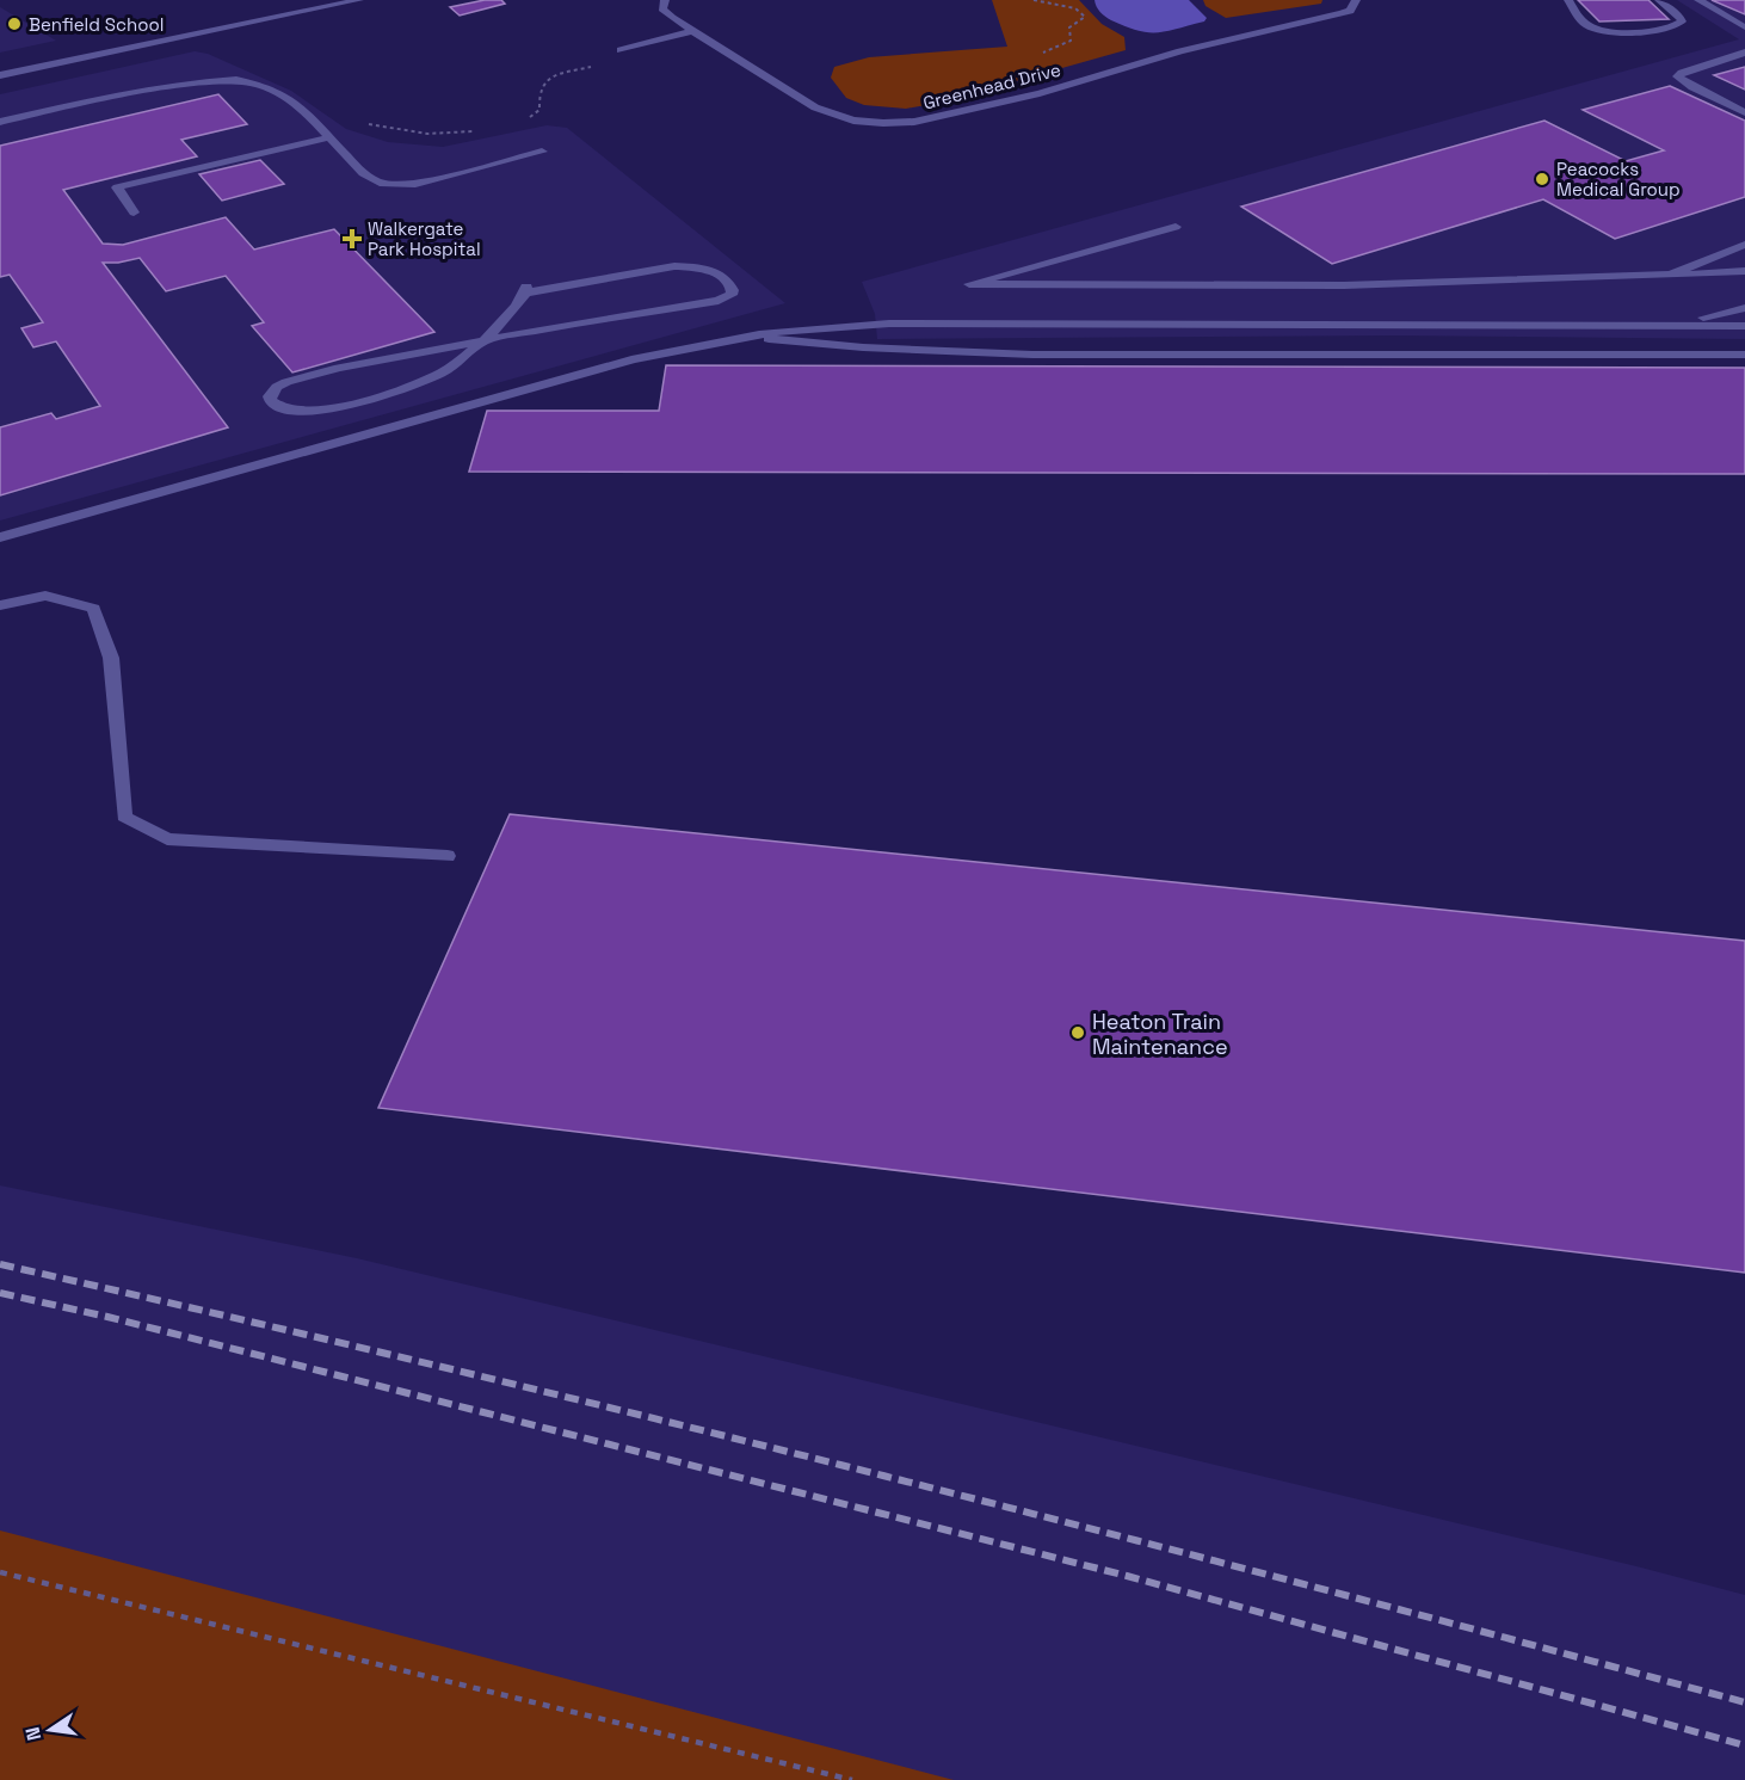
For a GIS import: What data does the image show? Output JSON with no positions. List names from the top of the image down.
{
  "streets": {
    "street": ["Greenhead Drive"]
  },
  "places": {
    "other": ["Benfield School", "Peacocks Medical Group", "Heaton Train Maintenance"],
    "health": ["Walkergate Park Hospital"]
  },
  "north": "left"
}
